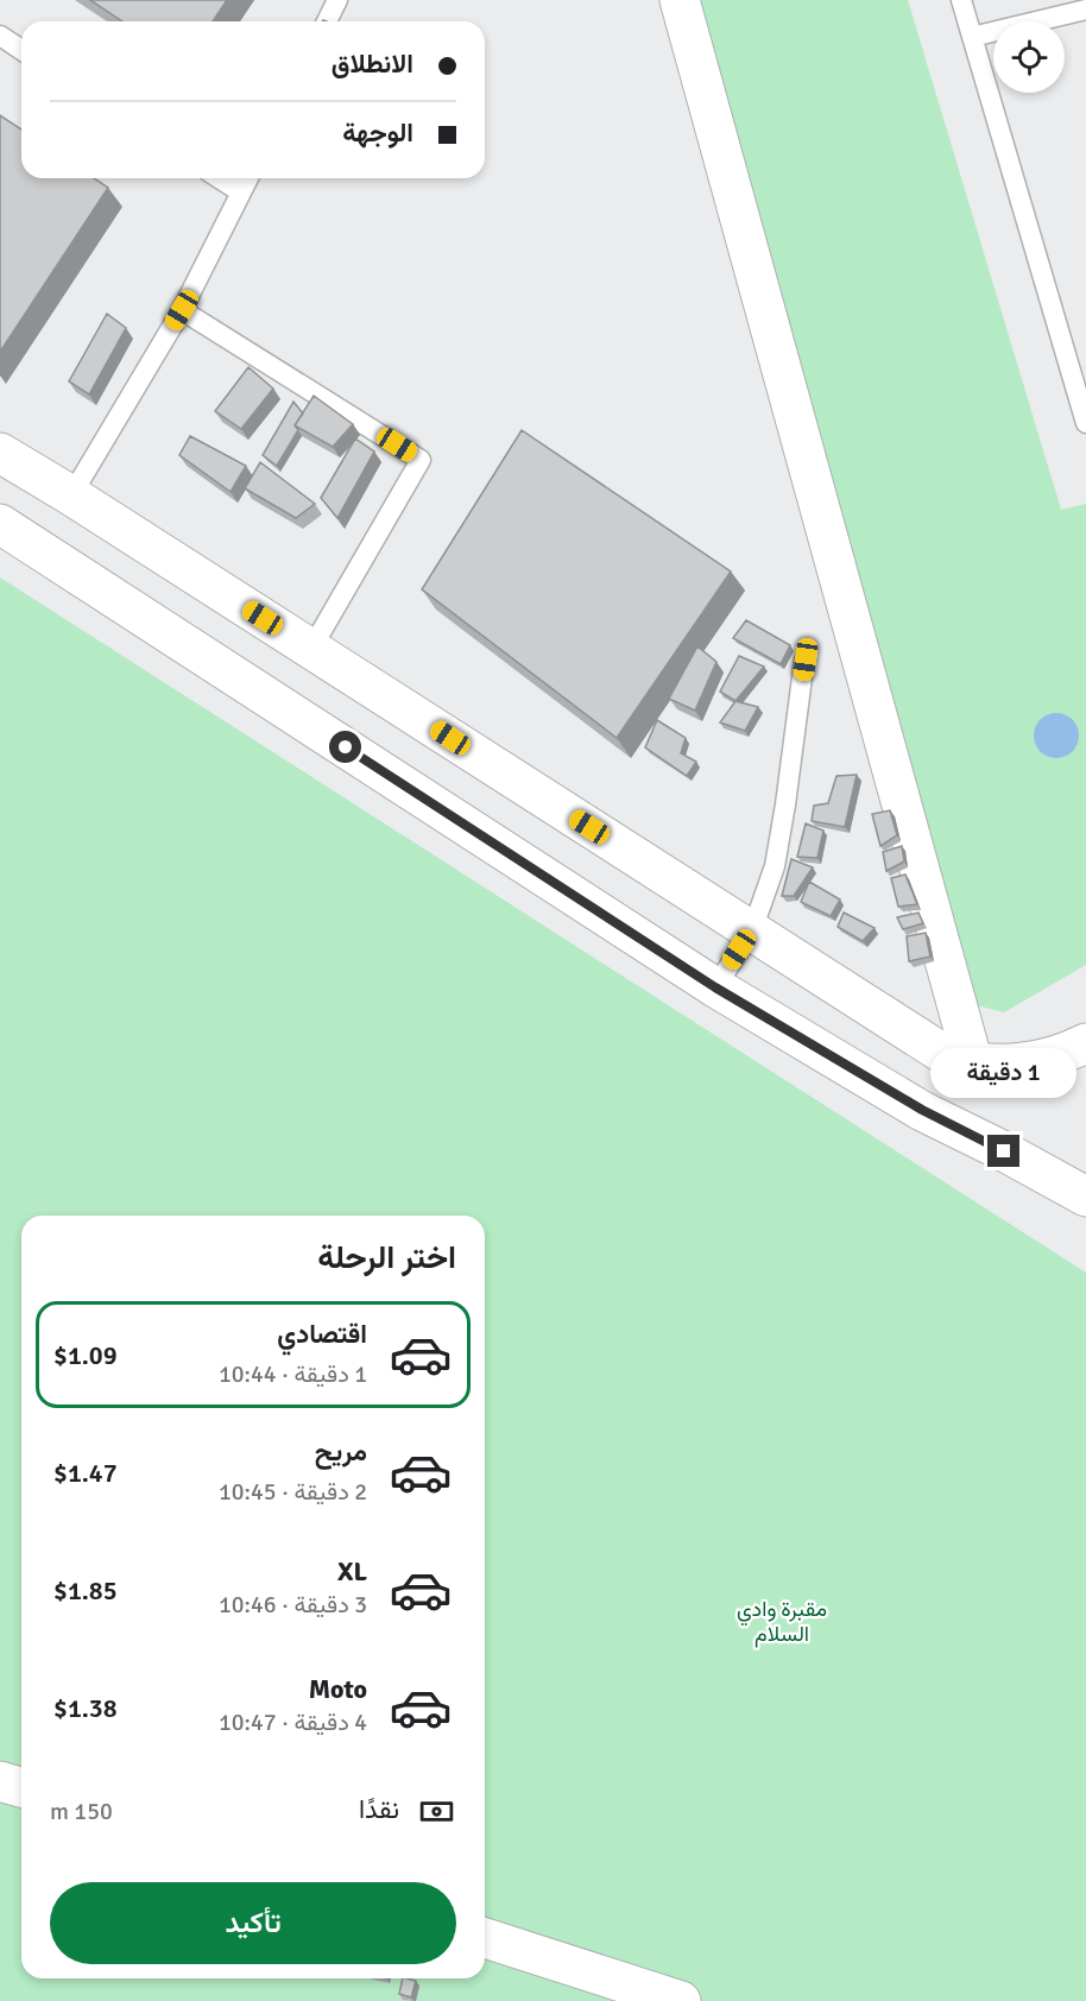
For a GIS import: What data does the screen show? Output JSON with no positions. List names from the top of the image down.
{
  "parks": ["مقبرة وادي السلام"],
  "page": {
    "banner": ["الانطلاق", "الوجهة"],
    "bubble": "1 دقيقة",
    "heading": "اختر الرحلة",
    "list": [
      {
        "name": "اقتصادي",
        "note": "1 دقيقة · 10:44",
        "value": "$1.09"
      },
      {
        "name": "مريح",
        "note": "2 دقيقة · 10:45",
        "value": "$1.47"
      },
      {
        "name": "XL",
        "note": "3 دقيقة · 10:46",
        "value": "$1.85"
      },
      {
        "name": "Moto",
        "note": "4 دقيقة · 10:47",
        "value": "$1.38"
      }
    ],
    "pay": ["نقدًا", "150 m"],
    "buttons": "تأكيد"
  }
}
